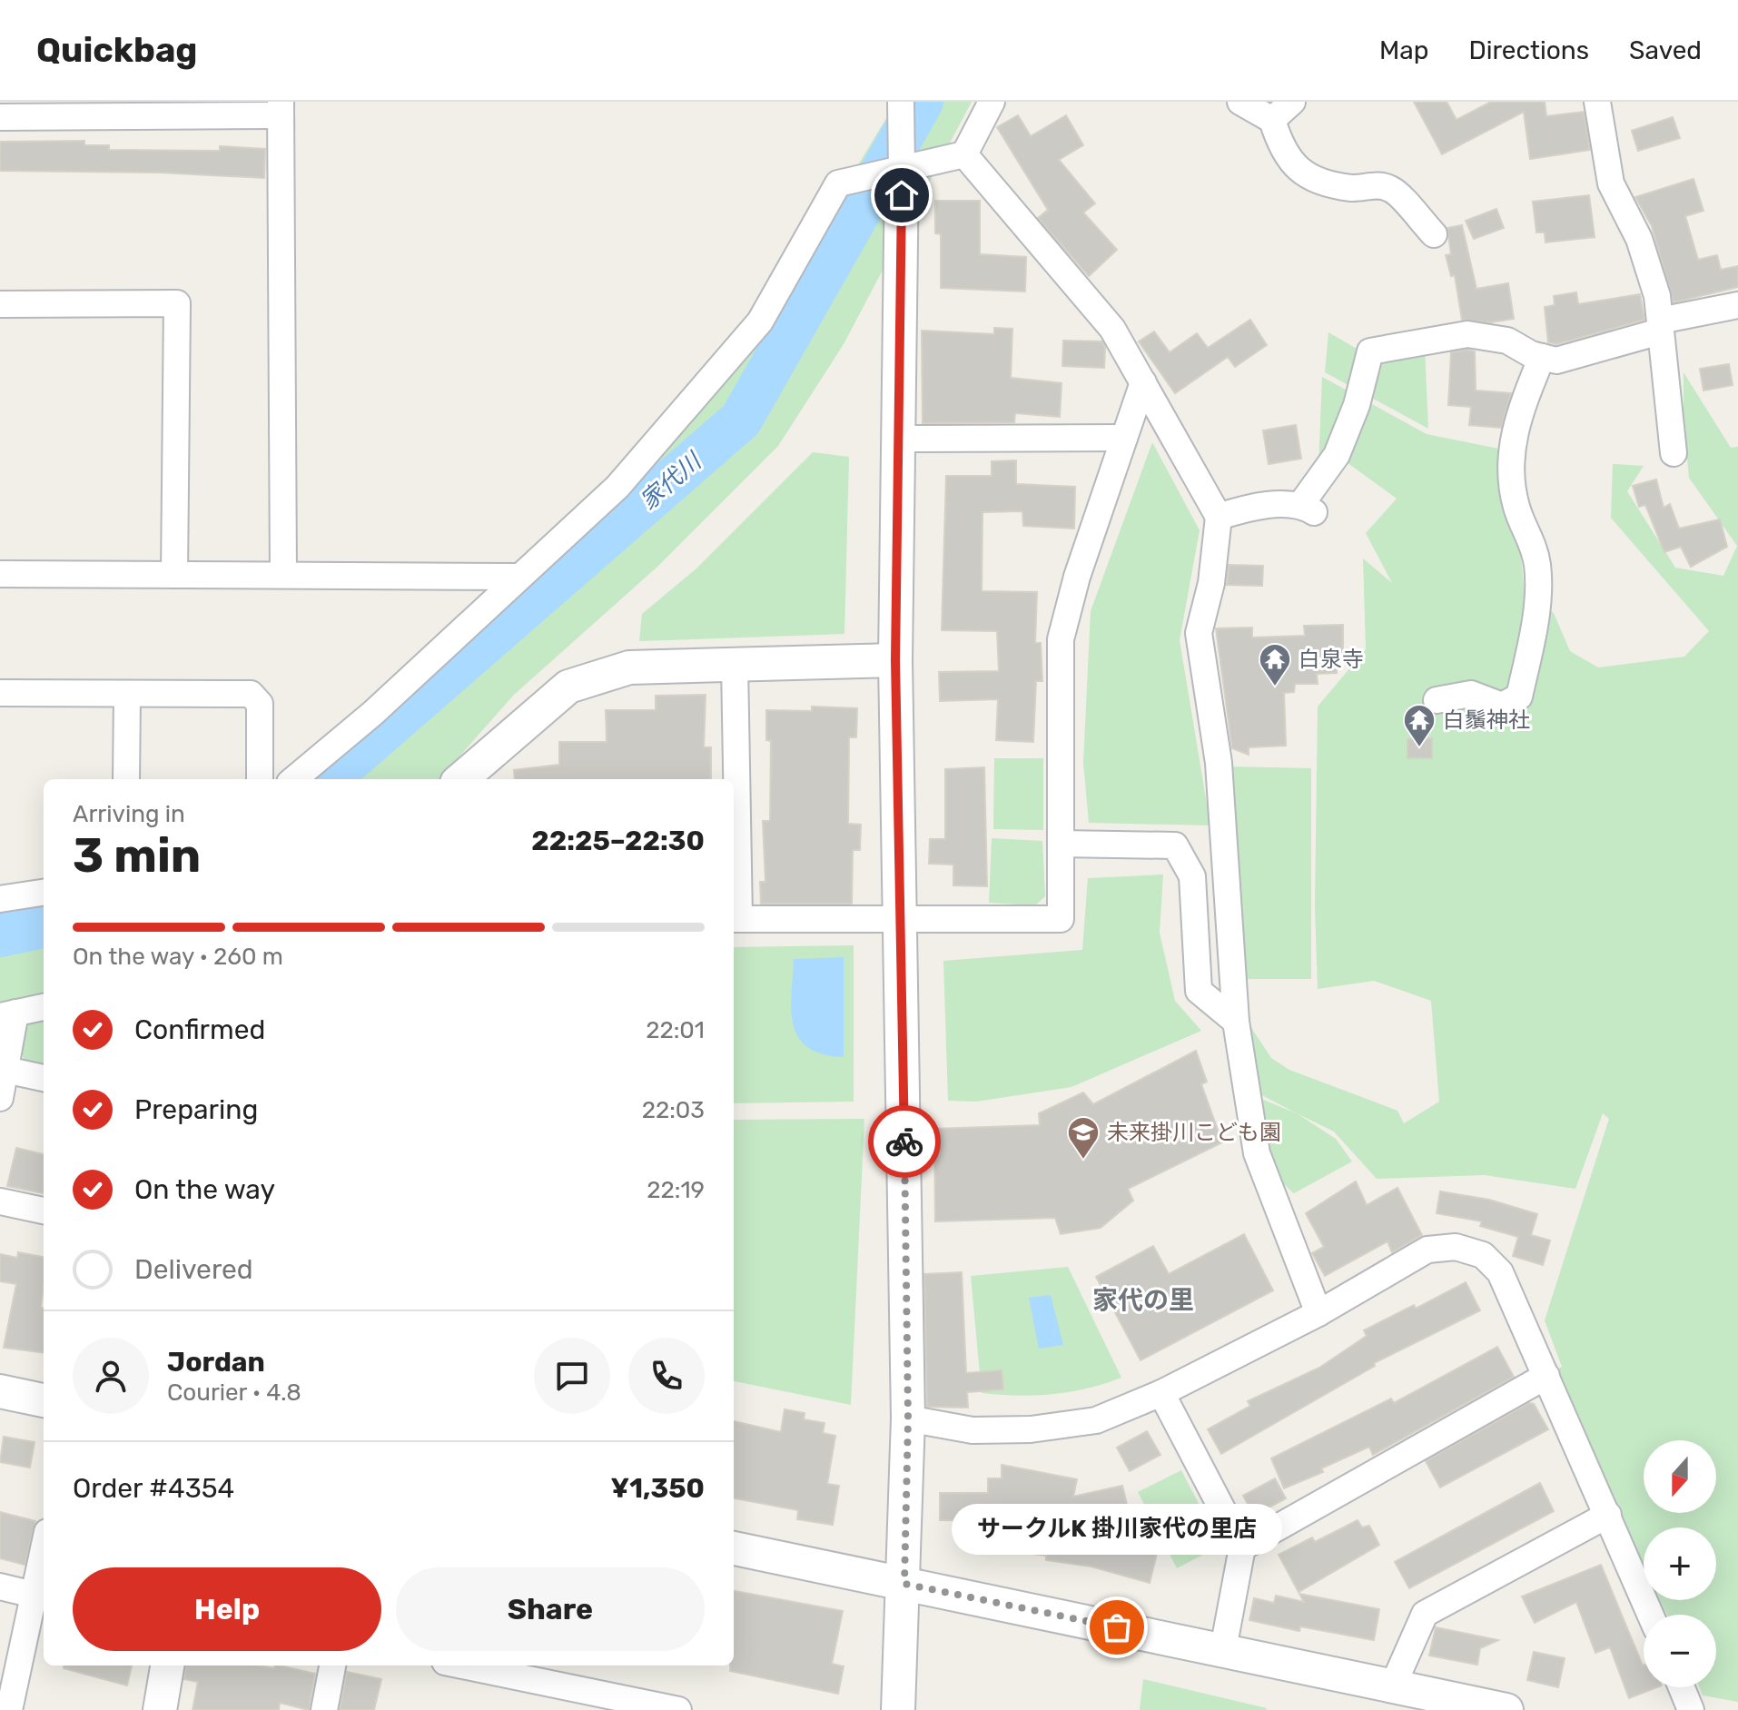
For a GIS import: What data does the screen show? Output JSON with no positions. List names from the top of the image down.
{
  "districts": ["家代の里"],
  "water": ["家代川"],
  "places": {
    "temple": ["白泉寺", "白鬚神社"],
    "school or university": ["未来掛川こども園"],
    "other": ["サークルK 掛川家代の里店"]
  },
  "north": "bottom",
  "page": {
    "header": "Quickbag",
    "nav": ["Map", "Directions", "Saved"],
    "heading": ["3 min", "Arriving in", "22:25–22:30"],
    "panel": [
      "Jordan",
      "Courier · 4.8",
      "Order #4354",
      "¥1,350"
    ],
    "bar": "On the way · 260 m",
    "list": [
      ["Confirmed", "22:01"],
      ["Preparing", "22:03"],
      ["On the way", "22:19"],
      "Delivered"
    ],
    "map_buttons": ["+", "−"],
    "bubble": "サークルK 掛川家代の里店",
    "buttons": ["Help", "Share"]
  }
}
